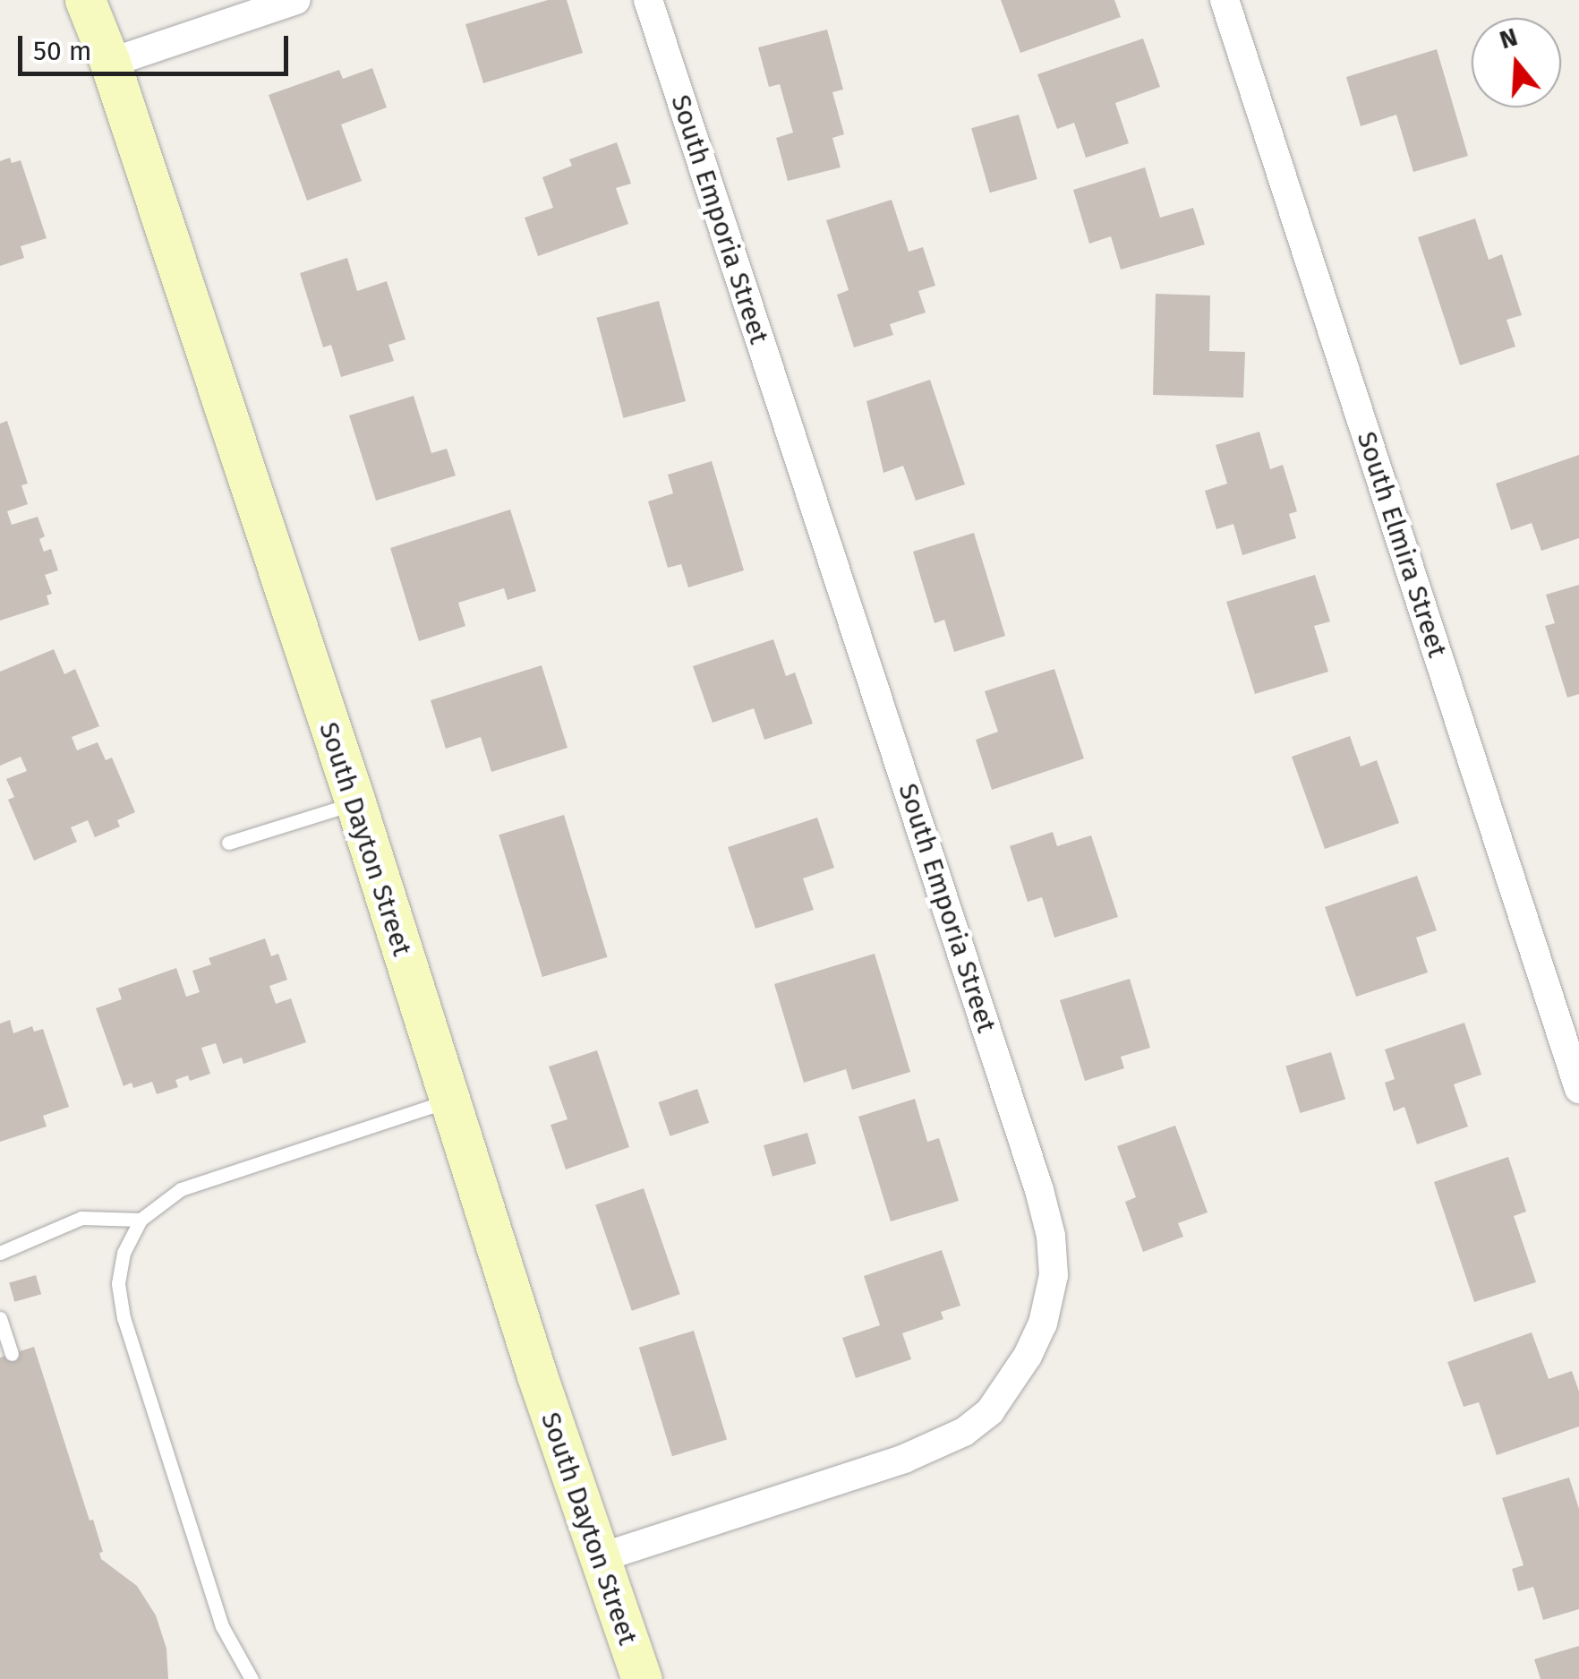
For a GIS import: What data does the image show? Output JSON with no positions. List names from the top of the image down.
{
  "streets": {
    "street": ["South Emporia Street", "South Elmira Street", "South Dayton Street"]
  },
  "crossings": [
    ["South Emporia Street", "South Dayton Street"]
  ],
  "scale_bar": "50 m",
  "north": "top"
}
